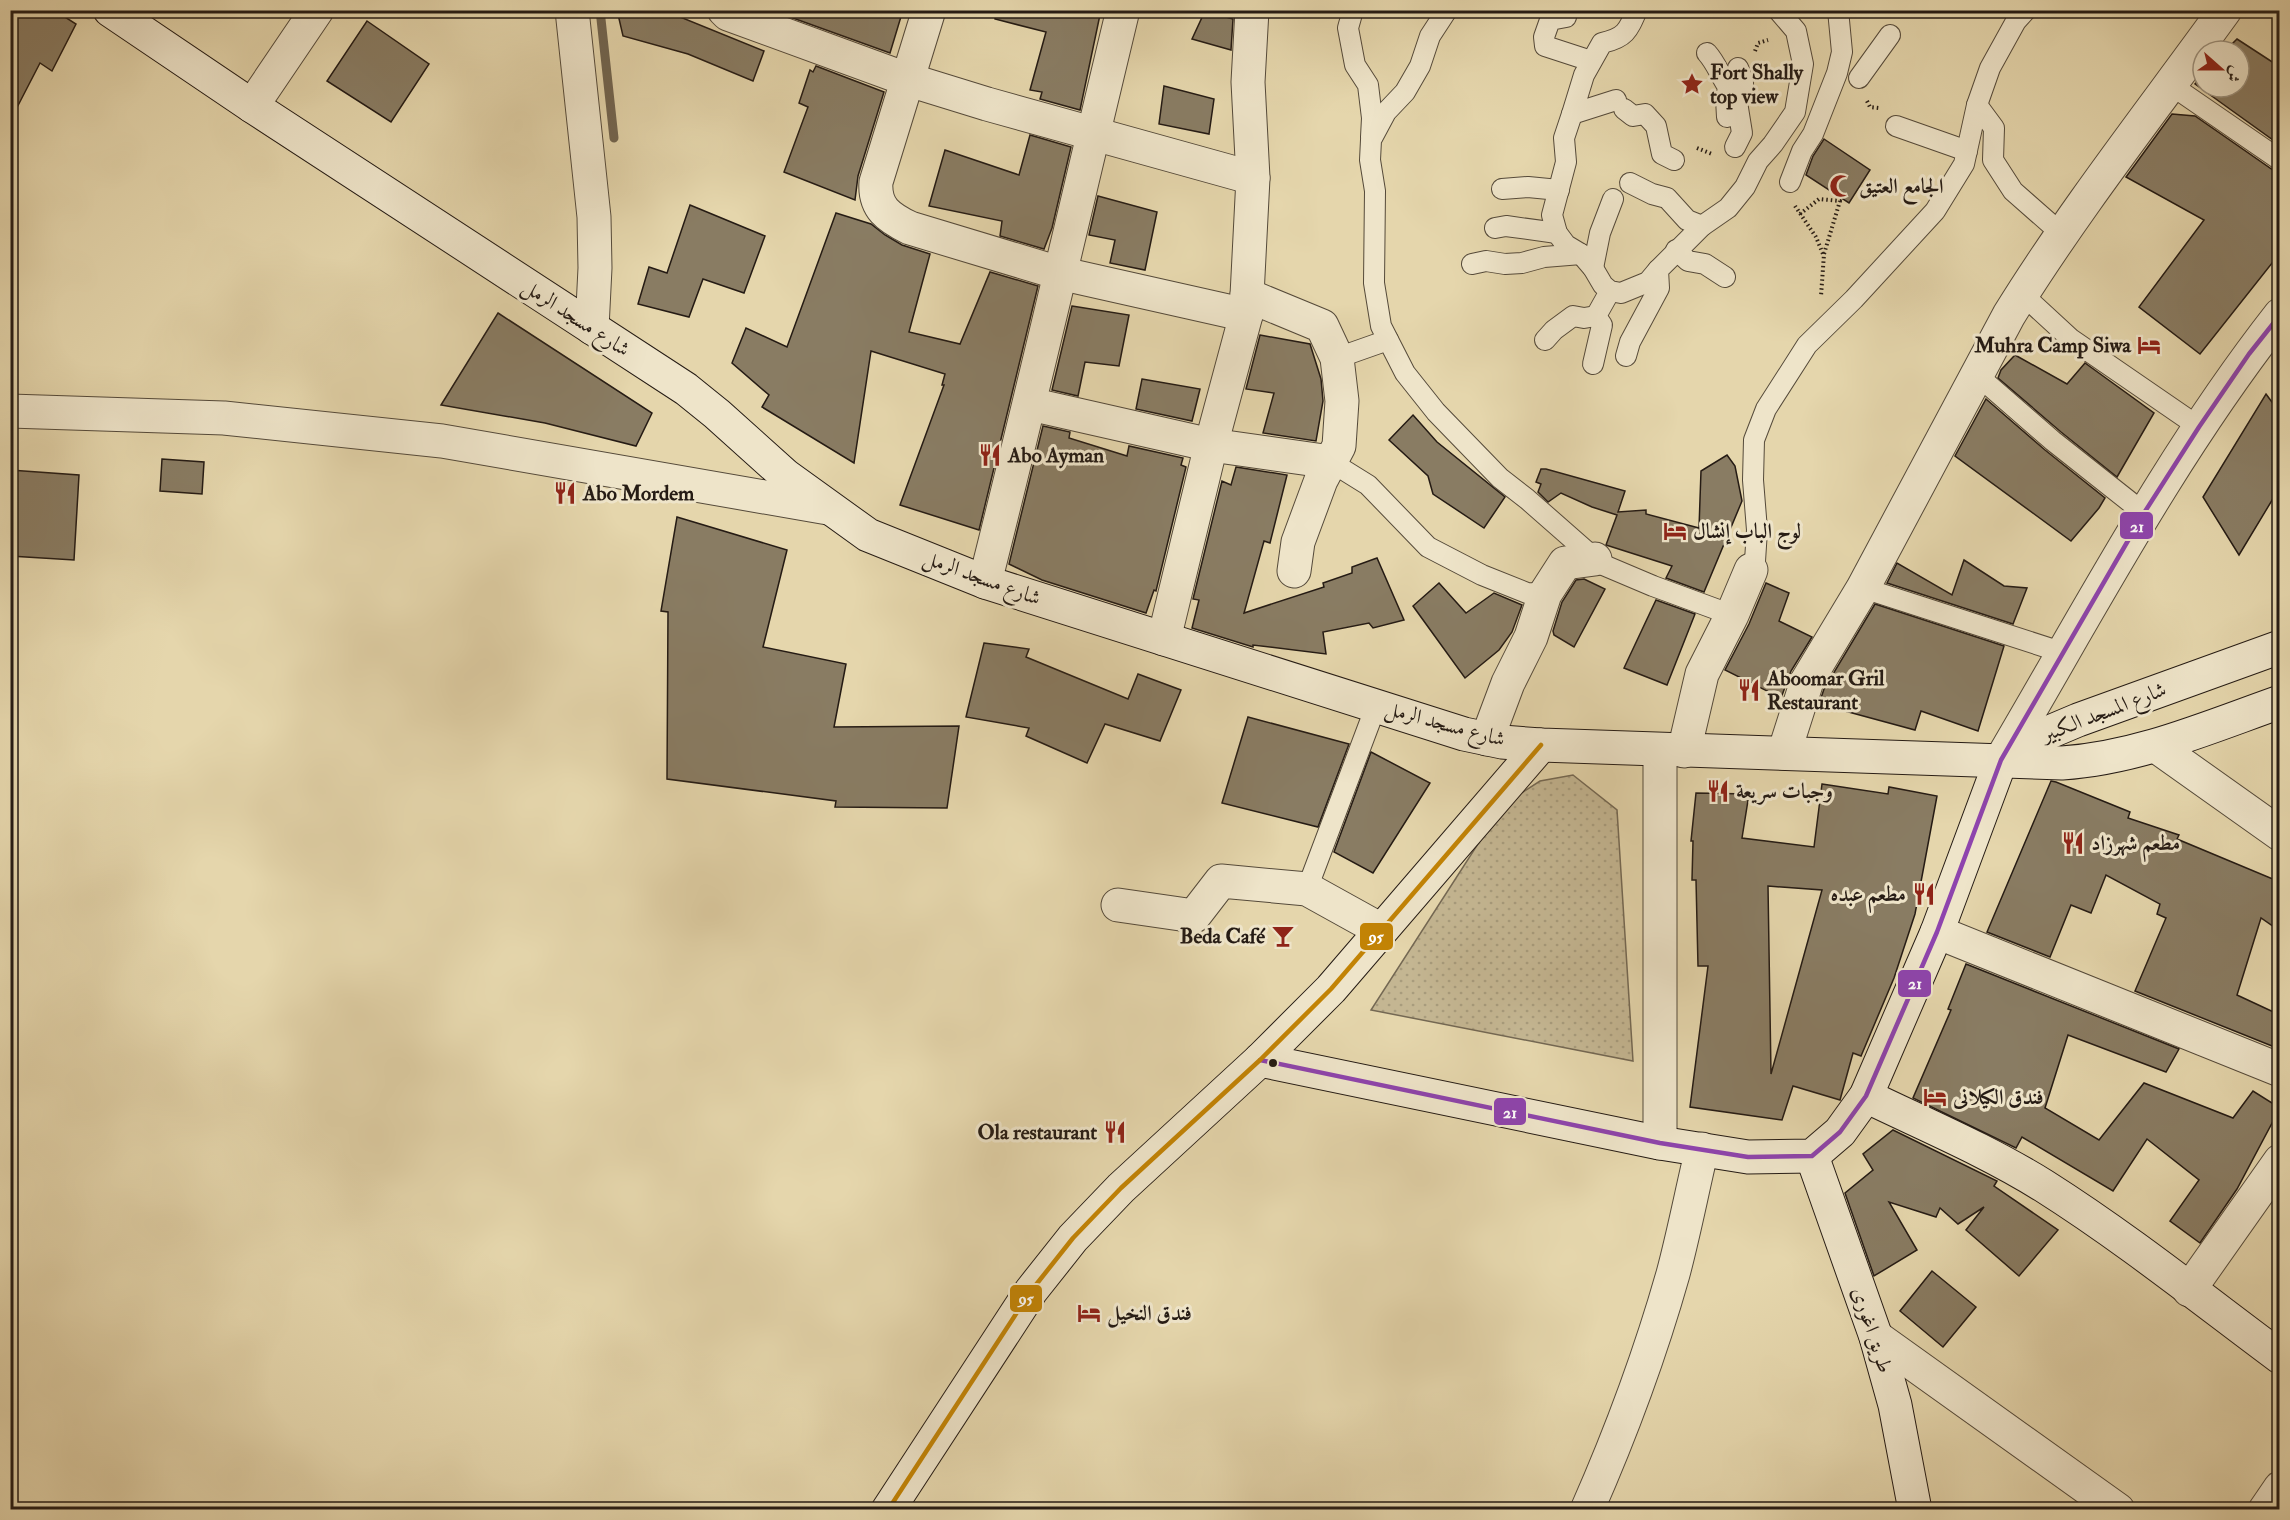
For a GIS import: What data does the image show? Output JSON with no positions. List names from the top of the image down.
{
  "streets": {
    "street": ["شارع مسجد الرمل", "شارع المسجد الكبير", "طريق اغورى"]
  },
  "crossings": [
    ["شارع مسجد الرمل", "شارع المسجد الكبير"]
  ],
  "places": {
    "place": ["Fort Shally top view"],
    "mosque": ["الجامع العتيق"],
    "hotel": [
      "Muhra Camp Siwa",
      "لوج الباب إنشال",
      "فندق الكيلانى",
      "فندق النخيل"
    ],
    "restaurant": [
      "Abo Ayman",
      "Abo Mordem",
      "Aboomar Gril Restaurant",
      "وجبات سريعة",
      "مطعم شهرزاد",
      "مطعم عبده",
      "Ola restaurant"
    ],
    "bar": ["Beda Café"]
  },
  "lines": ["transit line 21", "transit line 95"],
  "north": "right"
}
